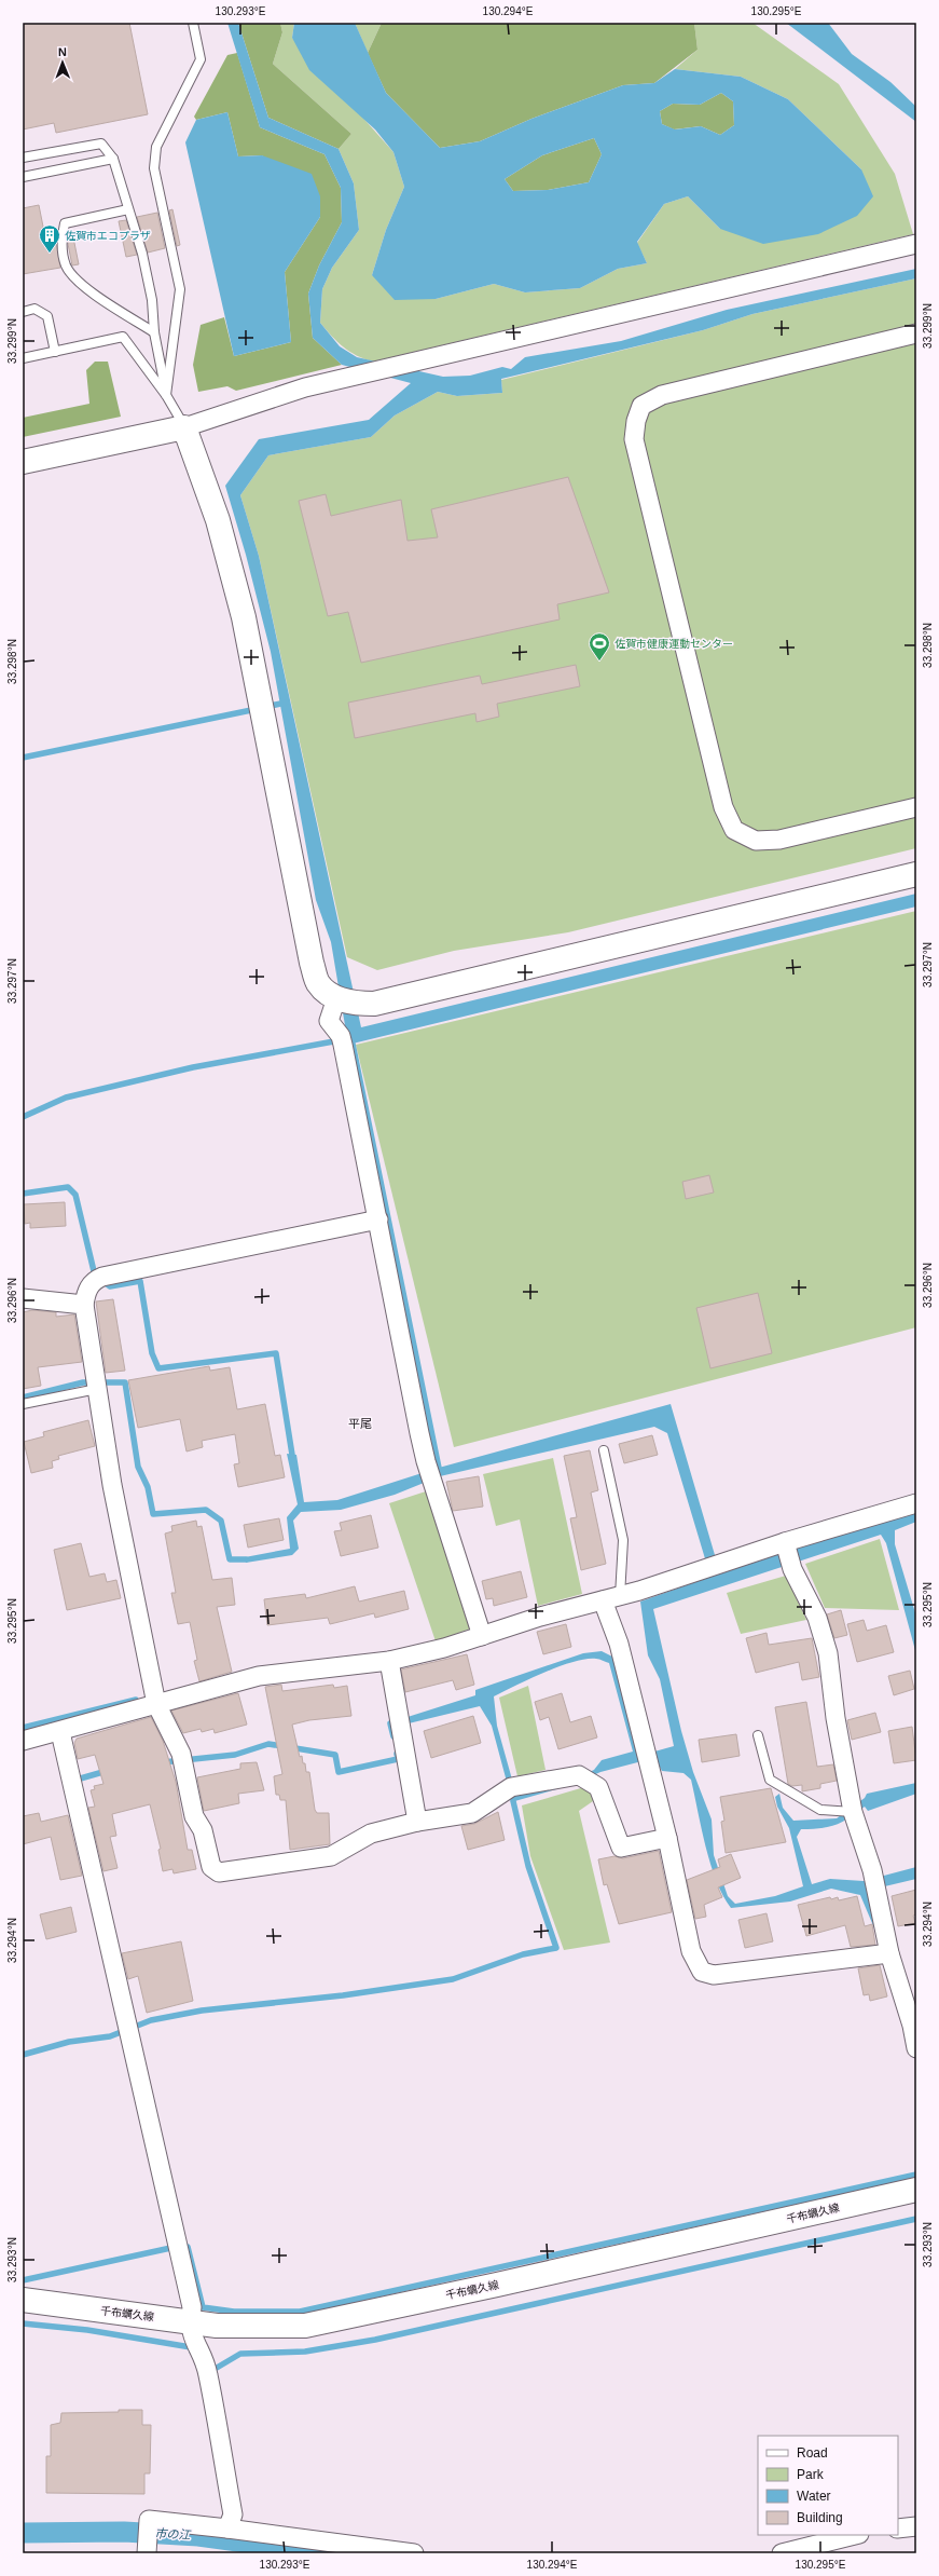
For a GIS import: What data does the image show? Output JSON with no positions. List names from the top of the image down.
{
  "streets": {
    "street": ["千布蠣久線"]
  },
  "districts": ["平尾"],
  "water": ["市の江"],
  "places": {
    "building": ["佐賀市エコプラザ"],
    "sports": ["佐賀市健康運動センター"]
  },
  "legend": [
    "Road",
    "Park",
    "Water",
    "Building"
  ],
  "north": "top",
  "coordinates": [
    "130.293°E",
    "130.294°E",
    "130.295°E",
    "33.299°N",
    "33.298°N",
    "33.297°N",
    "33.296°N",
    "33.295°N",
    "33.294°N",
    "33.293°N"
  ]
}
